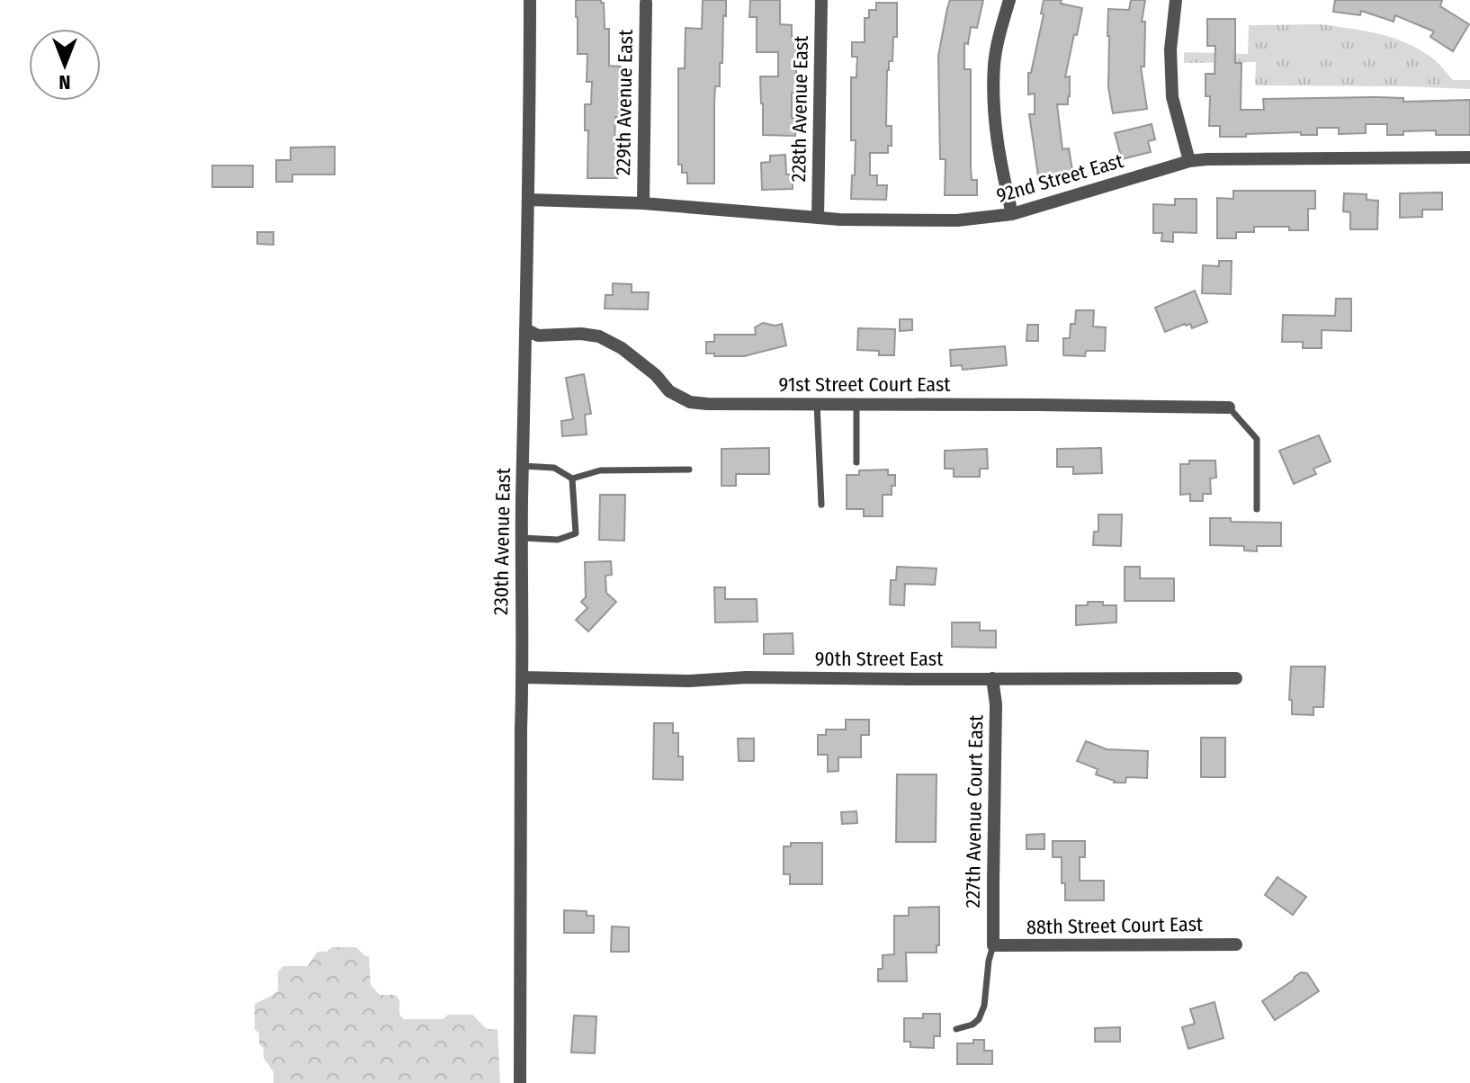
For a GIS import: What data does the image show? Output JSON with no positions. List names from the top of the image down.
{
  "streets": {
    "street": [
      "229th Avenue East",
      "228th Avenue East",
      "92nd Street East",
      "91st Street Court East",
      "230th Avenue East",
      "90th Street East",
      "227th Avenue Court East",
      "88th Street Court East"
    ]
  },
  "crossings": [
    ["229th Avenue East", "92nd Street East"],
    ["228th Avenue East", "92nd Street East"],
    ["92nd Street East", "230th Avenue East"],
    ["91st Street Court East", "230th Avenue East"],
    ["230th Avenue East", "90th Street East"],
    ["90th Street East", "227th Avenue Court East"],
    ["227th Avenue Court East", "88th Street Court East"]
  ],
  "north": "bottom"
}
